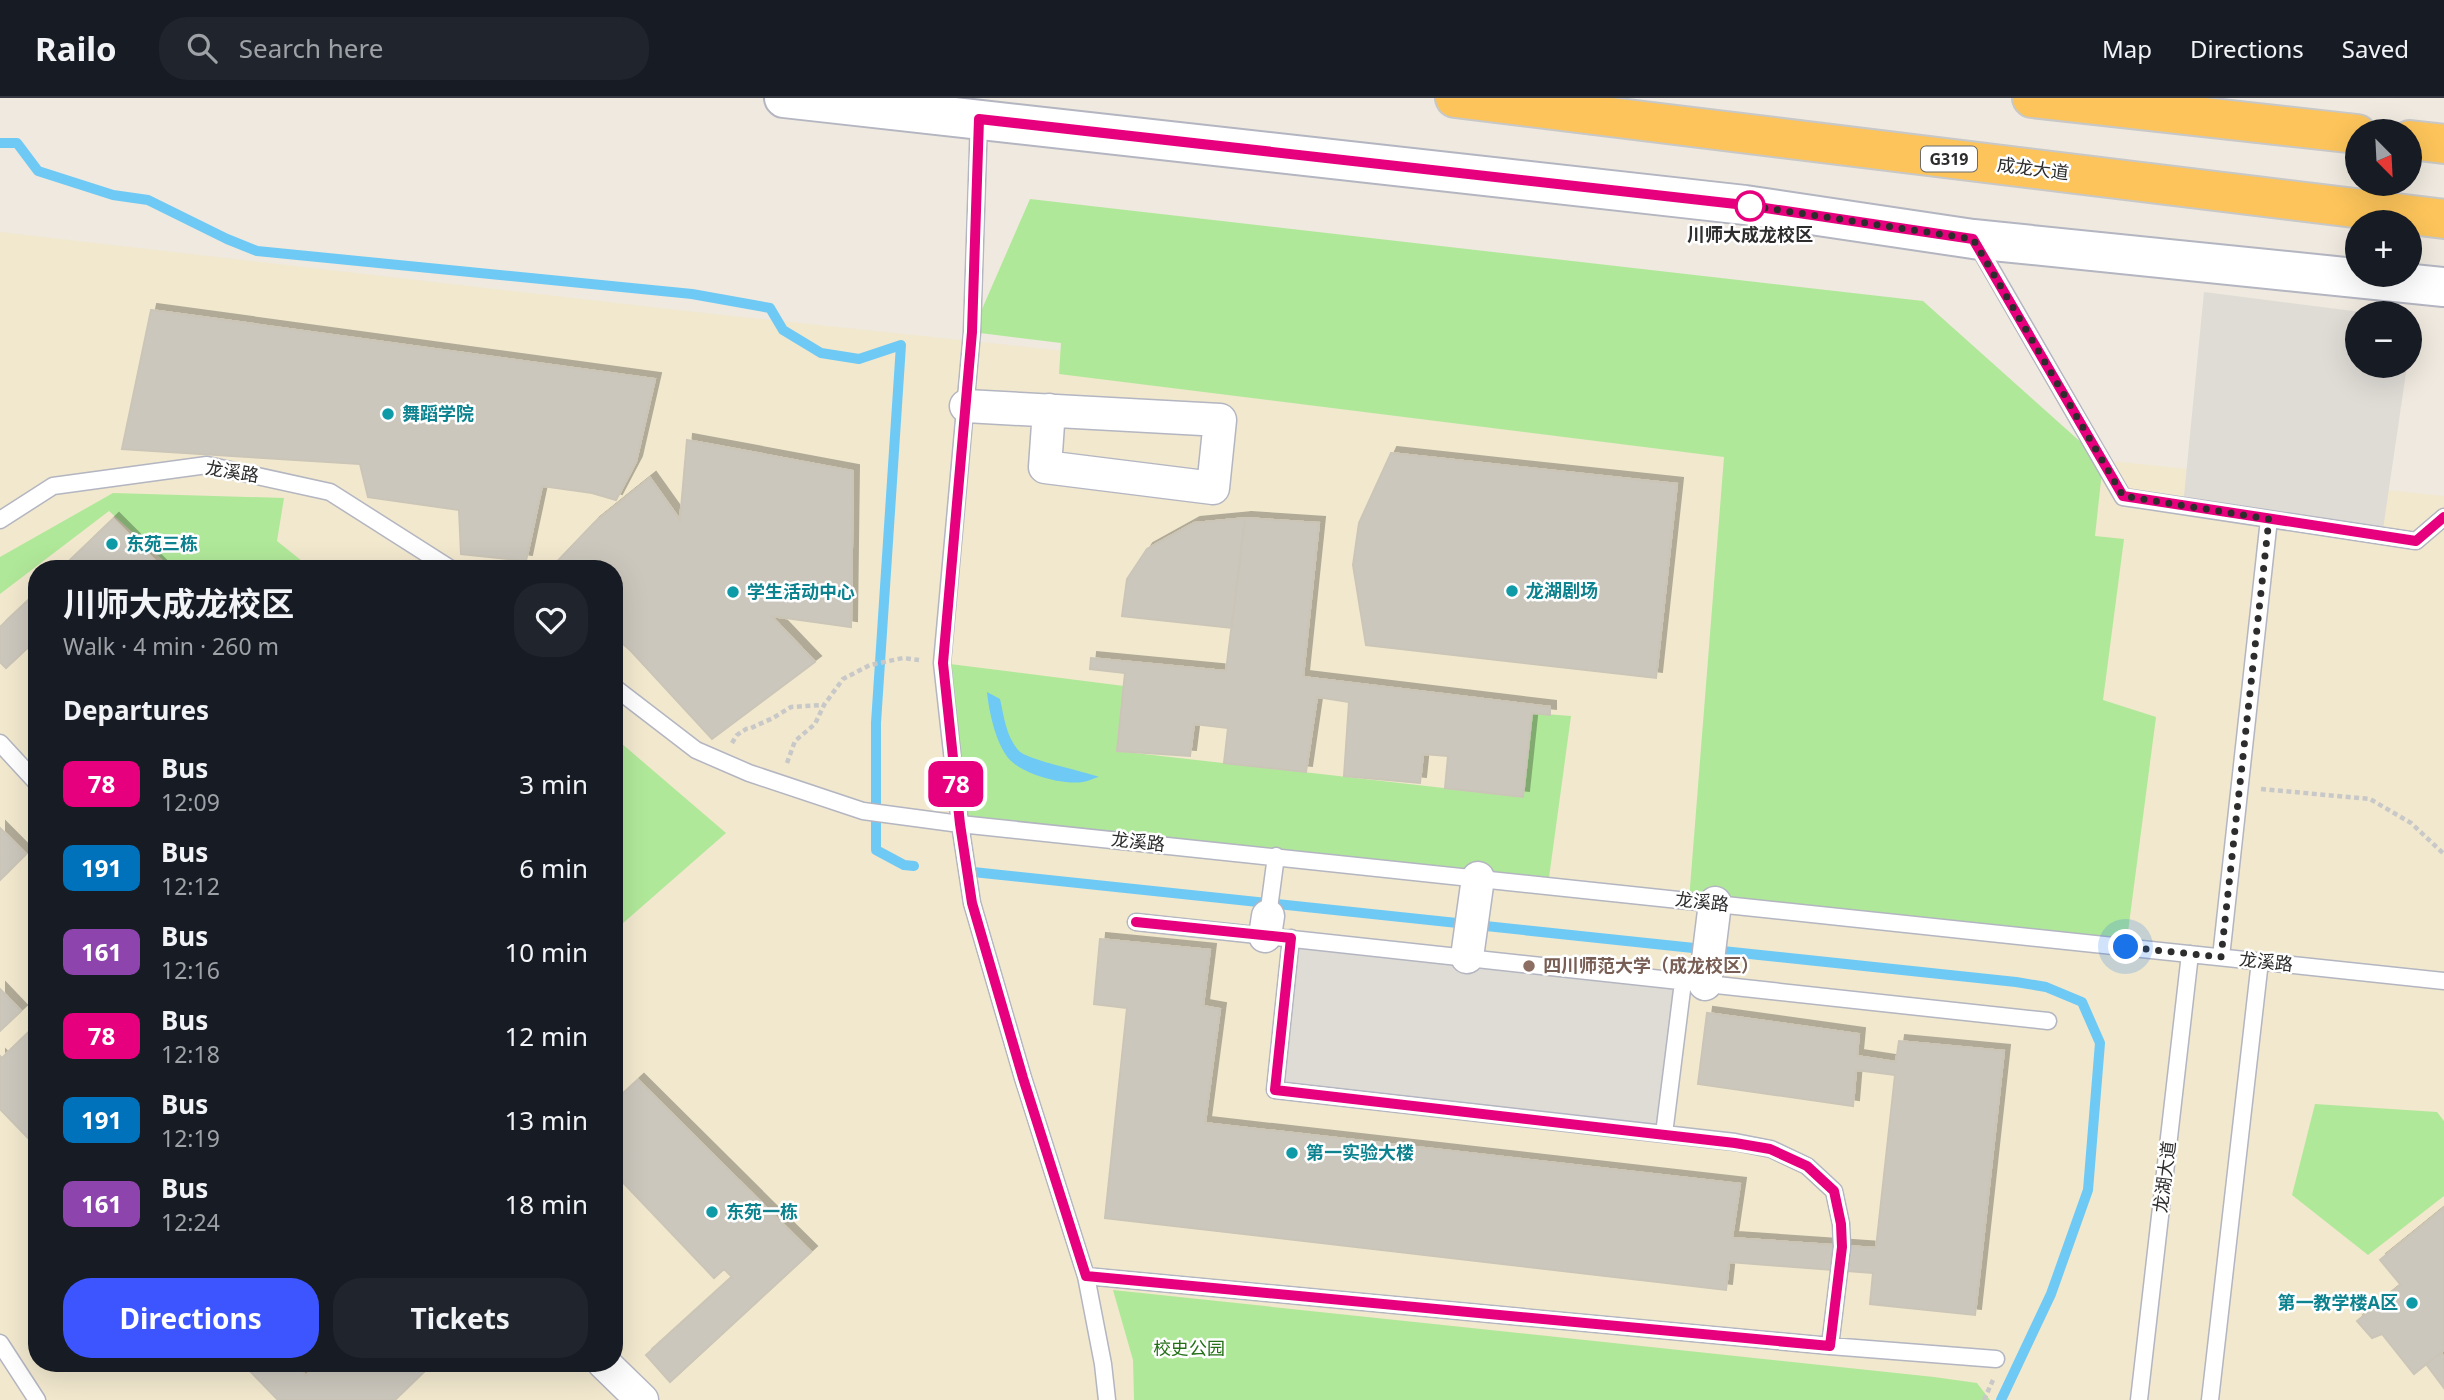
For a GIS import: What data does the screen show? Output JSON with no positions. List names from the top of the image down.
{
  "streets": {
    "highway": ["G319", "成龙大道"],
    "lane": ["龙溪路", "龙湖大道"]
  },
  "crossings": [
    ["龙溪路", "龙湖大道"]
  ],
  "parks": ["校史公园"],
  "places": [
    "川师大成龙校区",
    "舞蹈学院",
    "东苑三栋",
    "龙湖剧场",
    "学生活动中心",
    "四川师范大学（成龙校区）",
    "第一实验大楼",
    "东苑一栋",
    "第一教学楼A区"
  ],
  "lines": ["bus line 78"],
  "north": "bottom right",
  "page": {
    "header": "Railo",
    "search": "Search here",
    "nav": ["Map", "Directions", "Saved"],
    "on_map": "78",
    "map_buttons": ["+", "−"],
    "heading": [
      ["川师大成龙校区", "Walk · 4 min · 260 m"],
      "Departures"
    ],
    "list": [
      {
        "mark": "78",
        "name": "Bus",
        "note": "12:09",
        "value": "3 min"
      },
      {
        "mark": "191",
        "name": "Bus",
        "note": "12:12",
        "value": "6 min"
      },
      {
        "mark": "161",
        "name": "Bus",
        "note": "12:16",
        "value": "10 min"
      },
      {
        "mark": "78",
        "name": "Bus",
        "note": "12:18",
        "value": "12 min"
      },
      {
        "mark": "191",
        "name": "Bus",
        "note": "12:19",
        "value": "13 min"
      },
      {
        "mark": "161",
        "name": "Bus",
        "note": "12:24",
        "value": "18 min"
      }
    ],
    "buttons": ["Directions", "Tickets"]
  }
}
